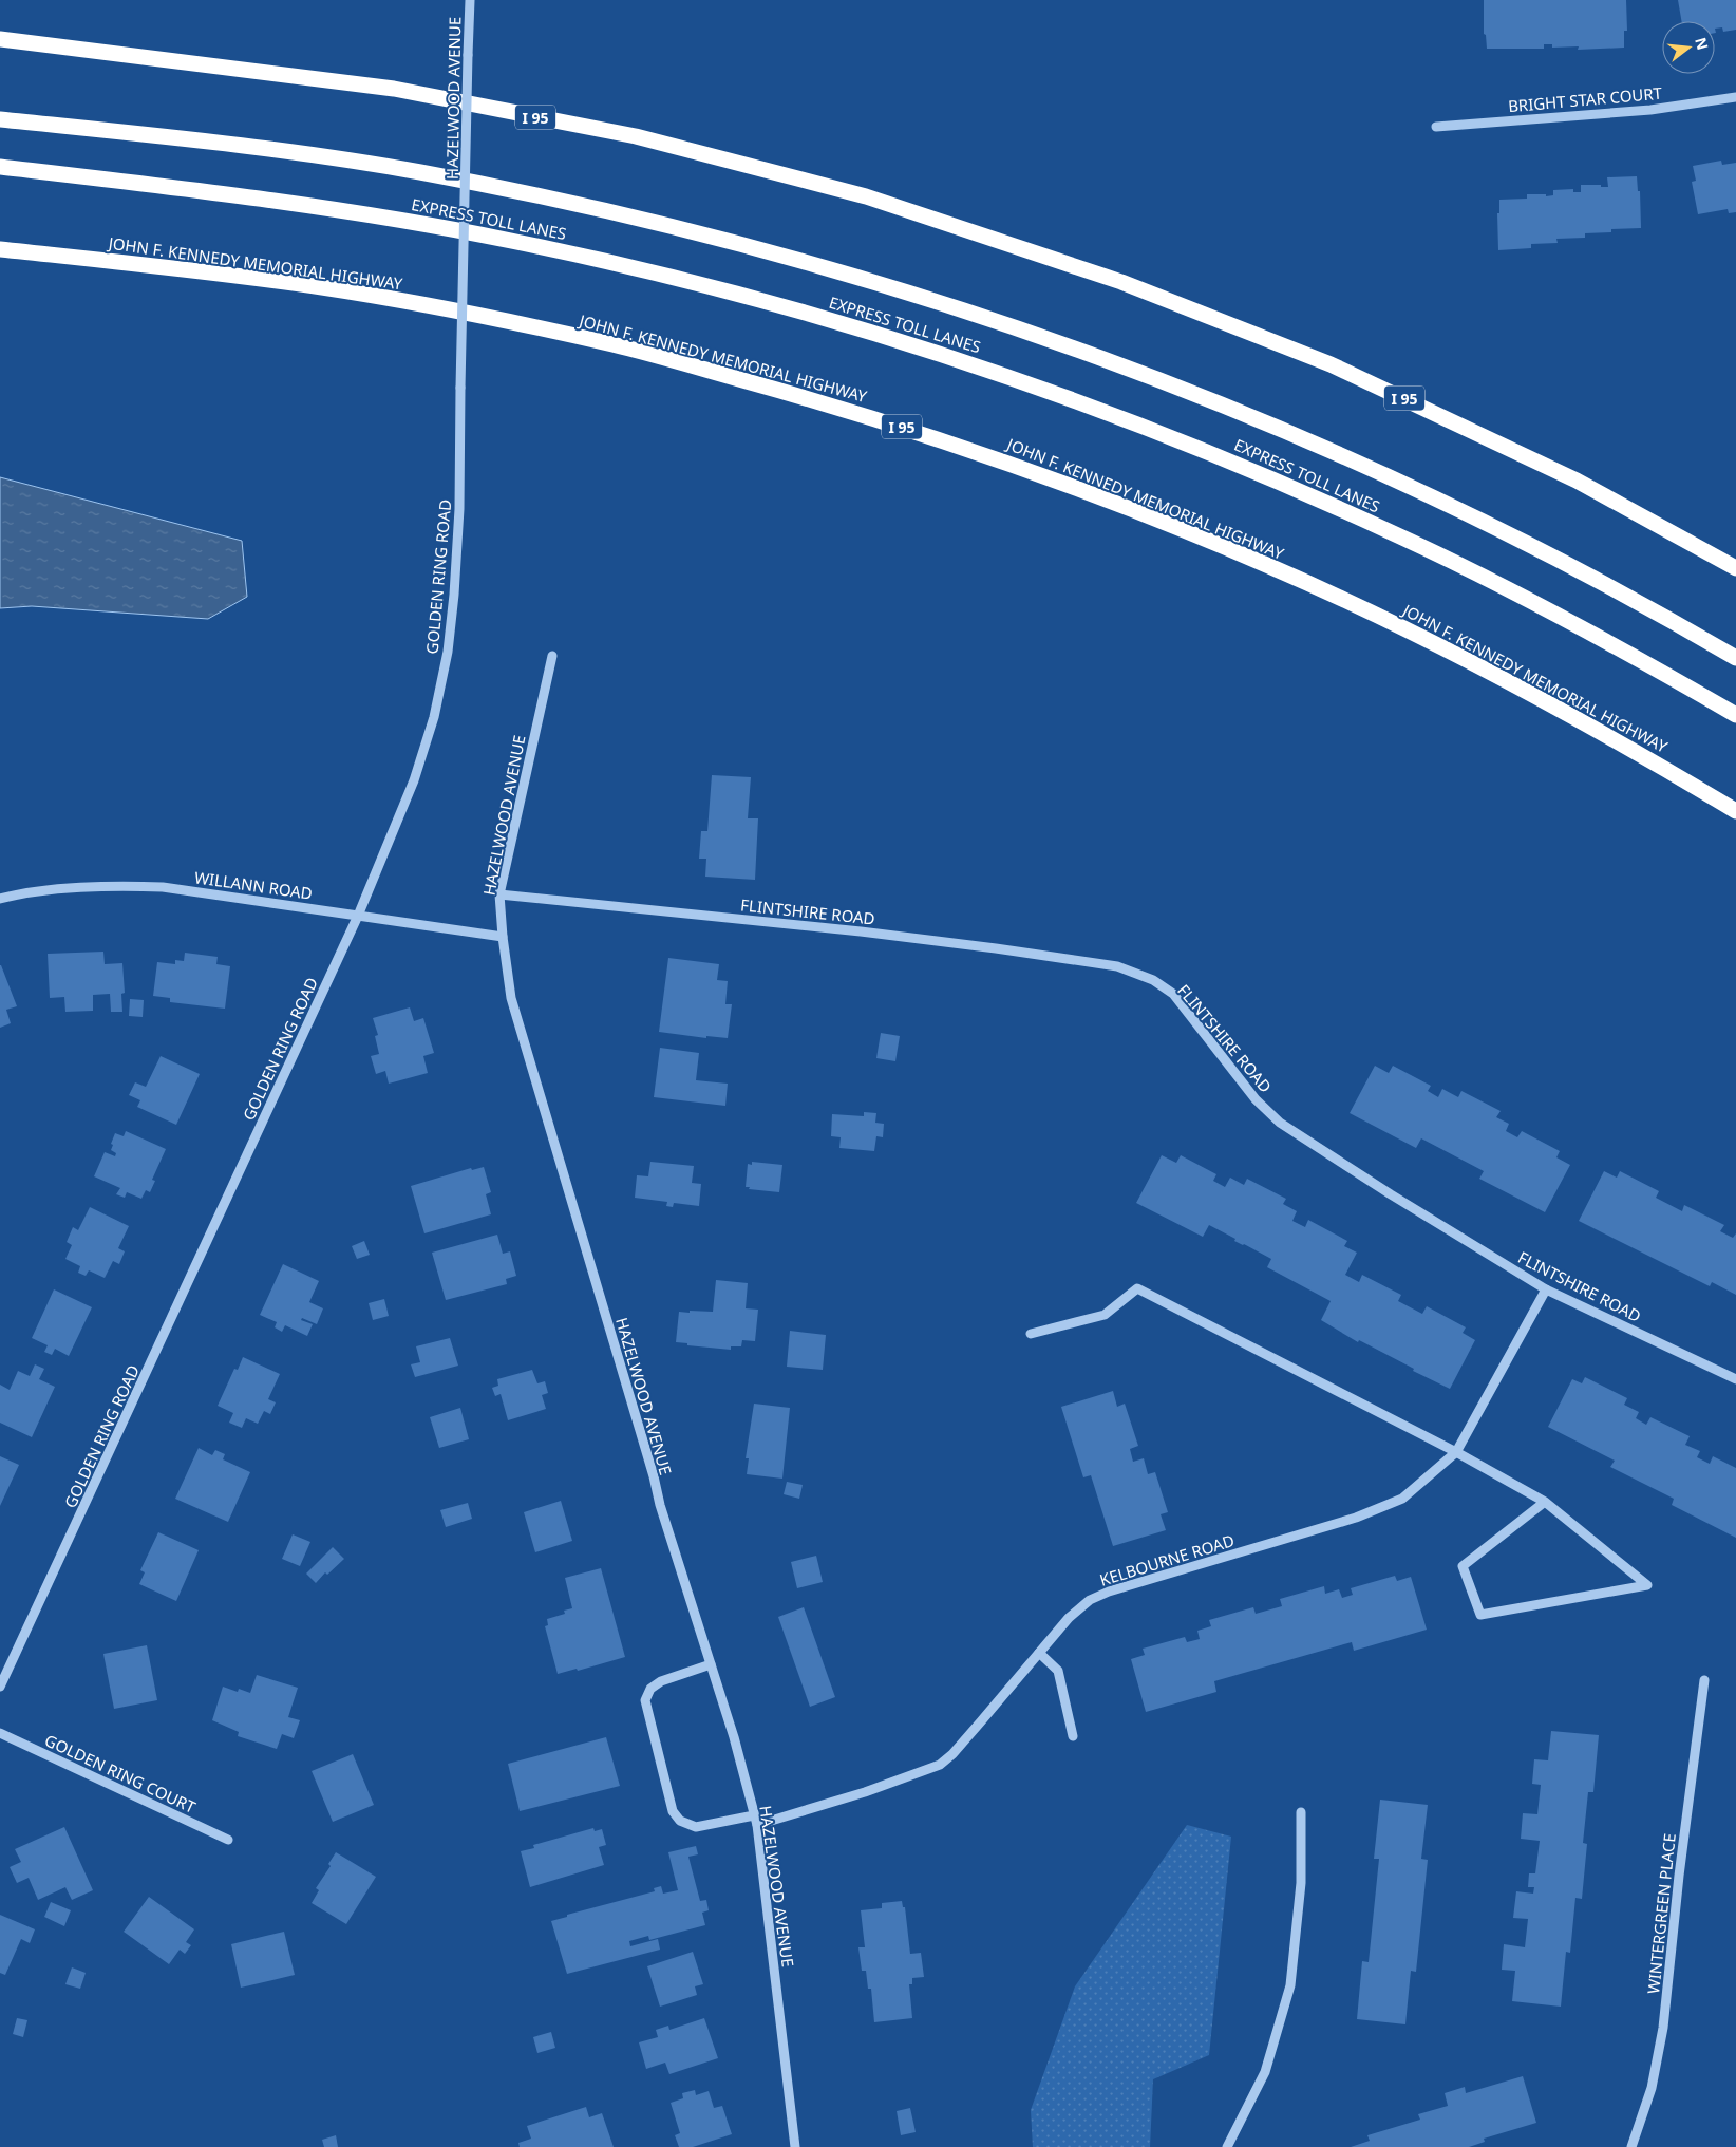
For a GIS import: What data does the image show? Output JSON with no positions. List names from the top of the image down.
{
  "streets": {
    "highway": ["I 95", "EXPRESS TOLL LANES", "JOHN F. KENNEDY MEMORIAL HIGHWAY"],
    "street": [
      "HAZELWOOD AVENUE",
      "BRIGHT STAR COURT",
      "GOLDEN RING ROAD",
      "WILLANN ROAD",
      "FLINTSHIRE ROAD",
      "KELBOURNE ROAD",
      "GOLDEN RING COURT",
      "WINTERGREEN PLACE"
    ]
  },
  "crossings": [
    ["HAZELWOOD AVENUE", "GOLDEN RING ROAD"],
    ["HAZELWOOD AVENUE", "WILLANN ROAD"],
    ["HAZELWOOD AVENUE", "FLINTSHIRE ROAD"],
    ["HAZELWOOD AVENUE", "KELBOURNE ROAD"],
    ["GOLDEN RING ROAD", "WILLANN ROAD"],
    ["FLINTSHIRE ROAD", "KELBOURNE ROAD"]
  ],
  "north": "right"
}
